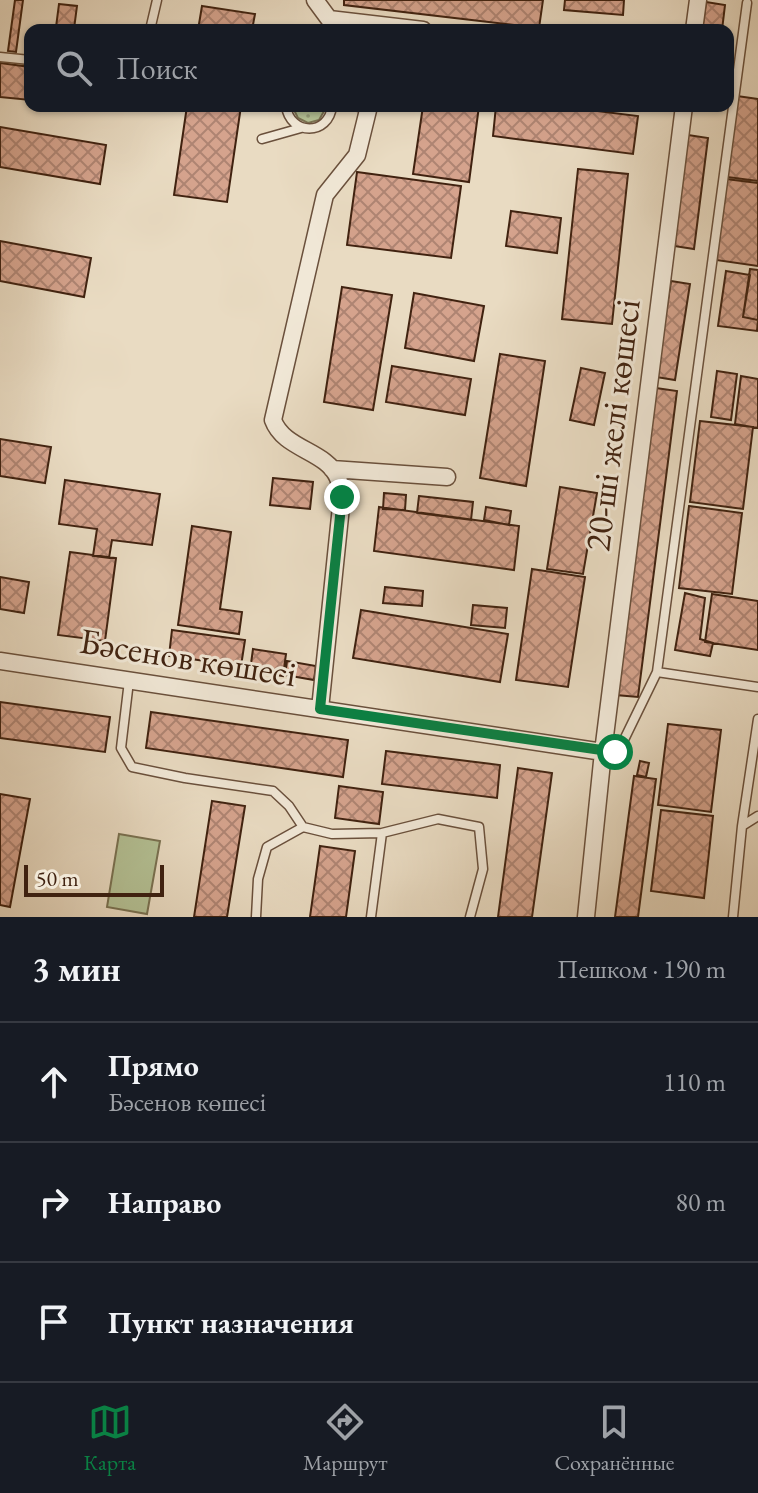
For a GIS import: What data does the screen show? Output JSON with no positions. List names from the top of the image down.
{
  "streets": {
    "street": ["20-ші желі көшесі", "Бәсенов көшесі"]
  },
  "crossings": [
    ["20-ші желі көшесі", "Бәсенов көшесі"]
  ],
  "scale_bar": "50 m",
  "page": {
    "search": "Поиск",
    "scale": "50 m",
    "heading": ["3 мин", "Пешком · 190 m"],
    "list": [
      ["Прямо", "Бәсенов көшесі", "110 m"],
      ["Направо", "80 m"],
      "Пункт назначения"
    ],
    "nav": ["Карта", "Маршрут", "Сохранённые"]
  }
}
